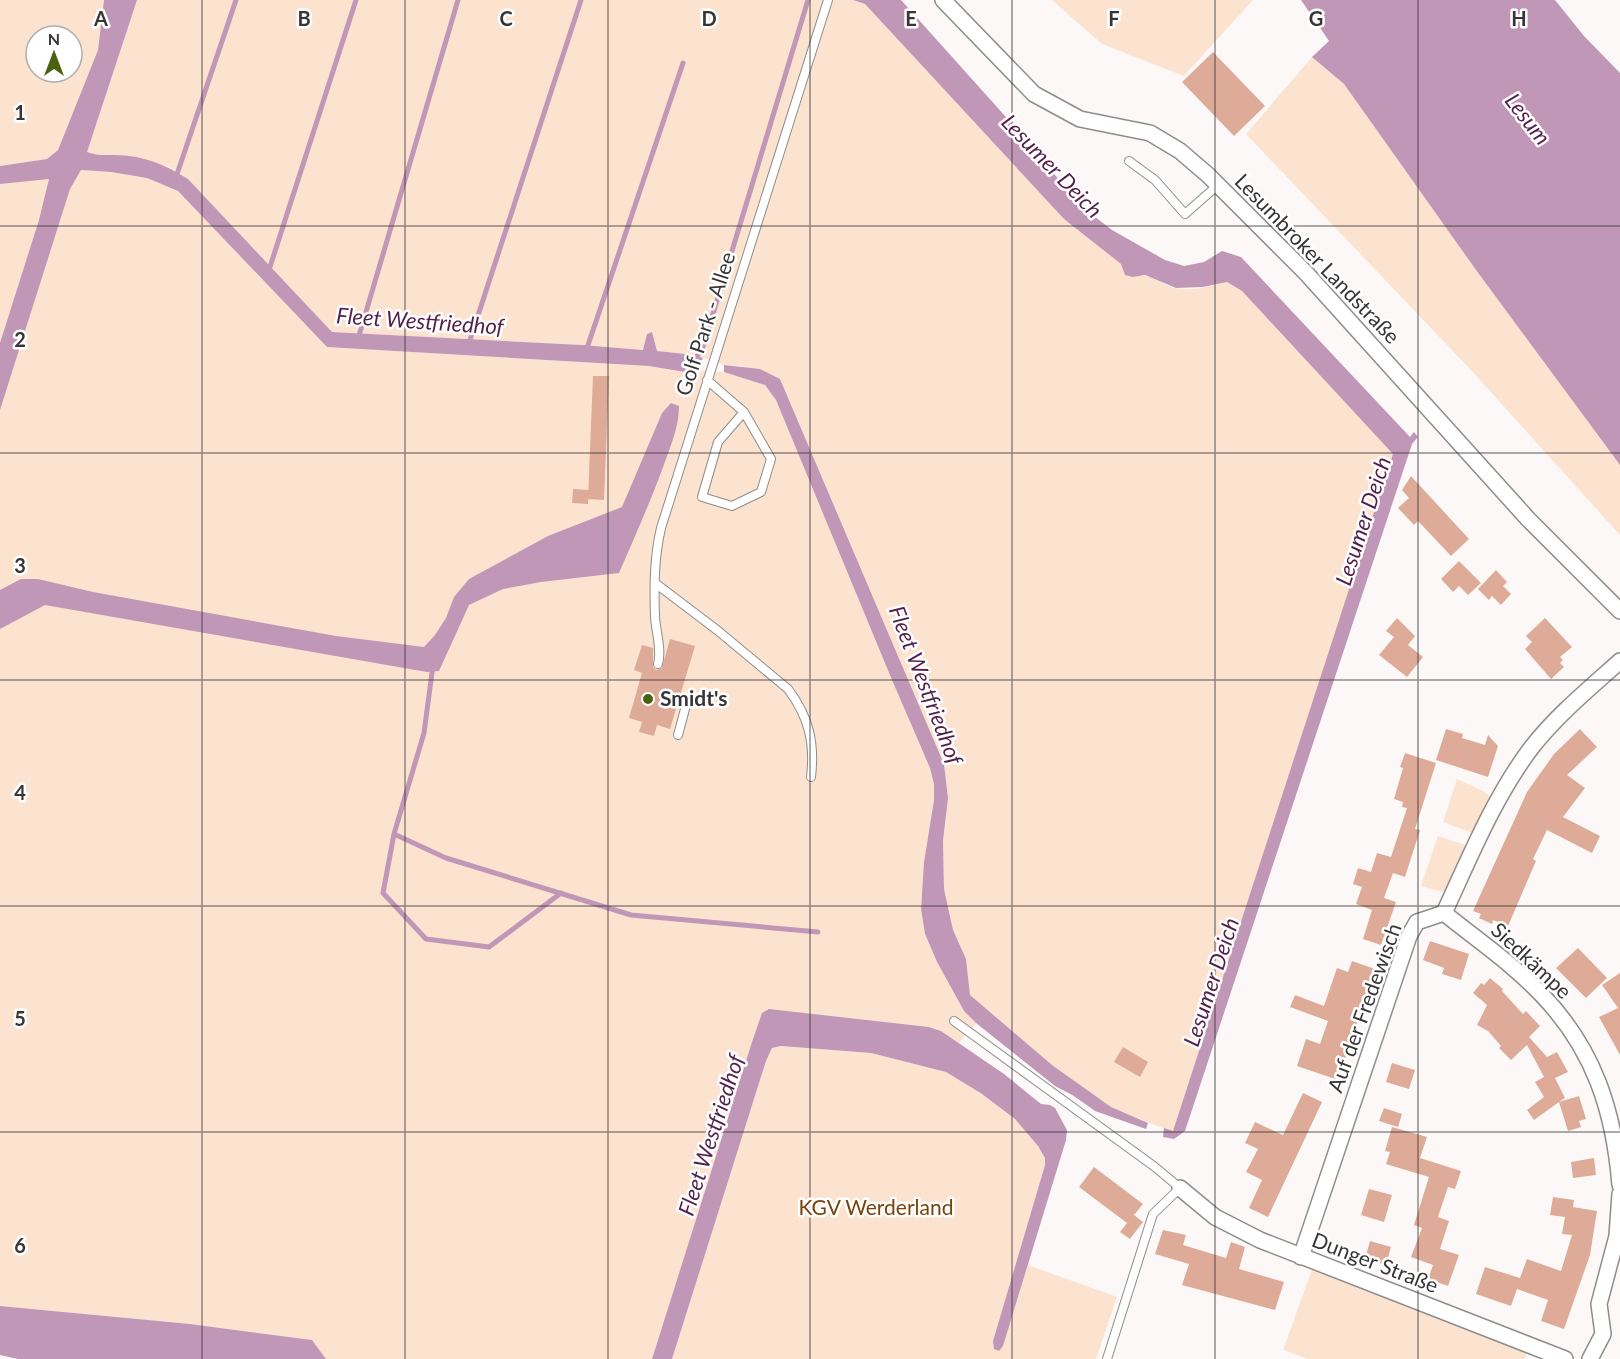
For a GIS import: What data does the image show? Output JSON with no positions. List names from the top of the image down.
{
  "streets": {
    "street": [
      "Lesumbroker Landstraße",
      "Siedkämpe",
      "Auf der Fredewisch",
      "Dunger Straße"
    ],
    "lane": ["Golf Park - Allee"]
  },
  "crossings": [
    ["Siedkämpe", "Auf der Fredewisch"],
    ["Auf der Fredewisch", "Dunger Straße"]
  ],
  "water": ["Lesum", "Lesumer Deich", "Fleet Westfriedhof"],
  "parks": ["KGV Werderland"],
  "places": ["Smidt's"],
  "north": "top",
  "grid": {
    "columns": [
      "A",
      "B",
      "C",
      "D",
      "E",
      "F",
      "G",
      "H"
    ],
    "rows": [
      "1",
      "2",
      "3",
      "4",
      "5",
      "6"
    ]
  }
}
